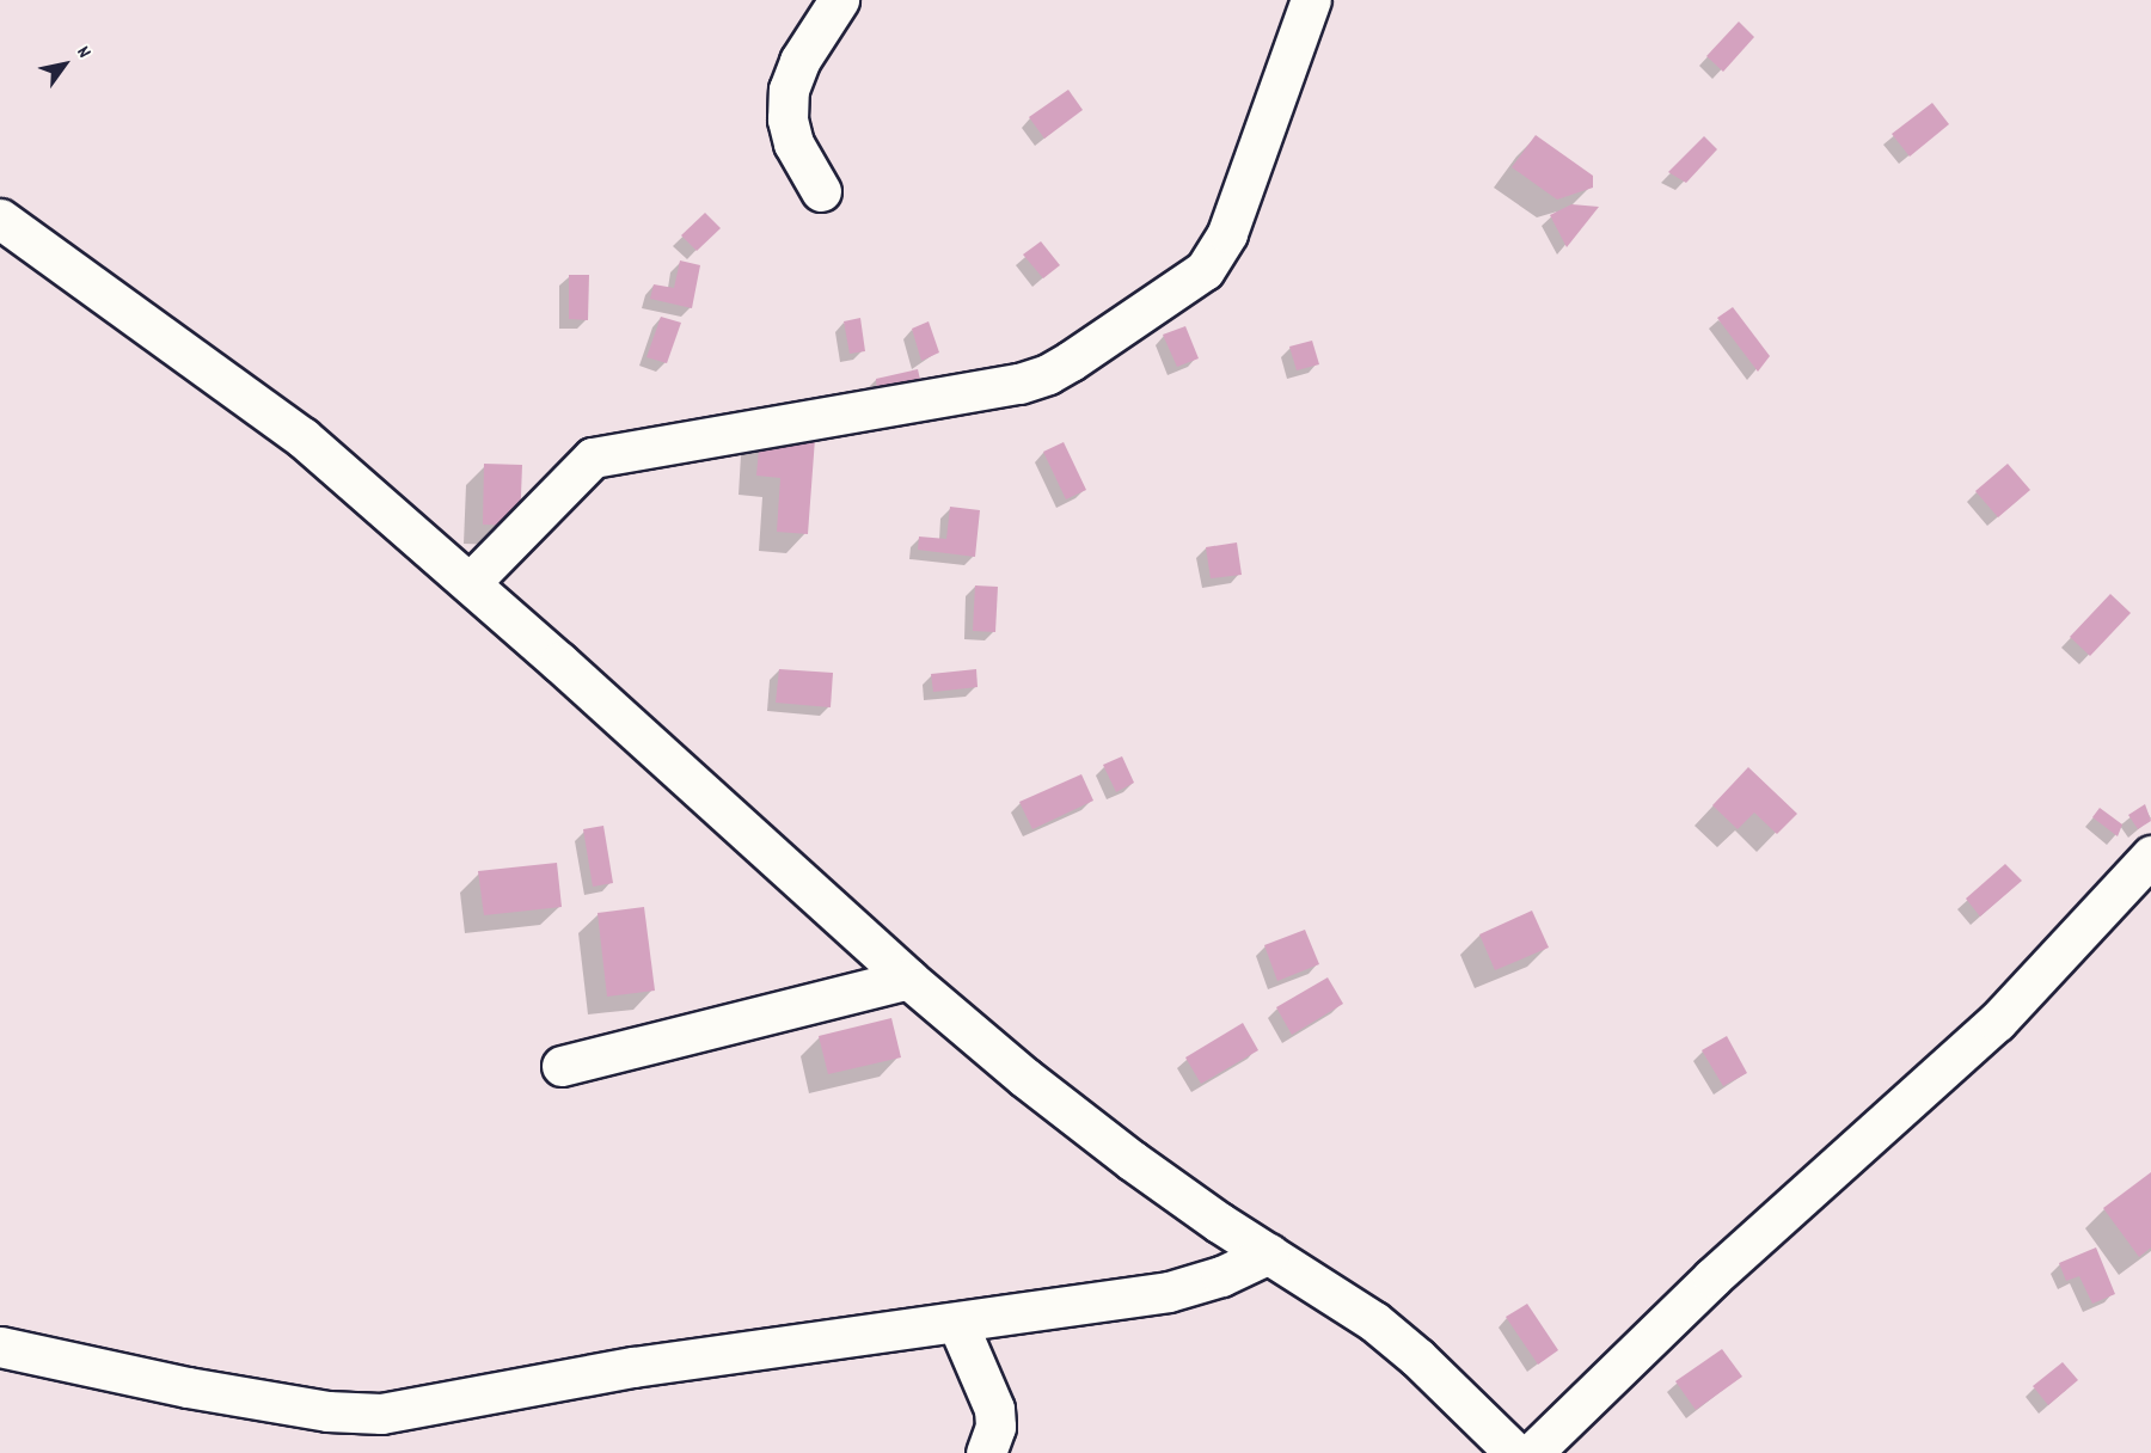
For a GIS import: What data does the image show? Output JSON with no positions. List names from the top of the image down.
{
  "north": "top right"
}
